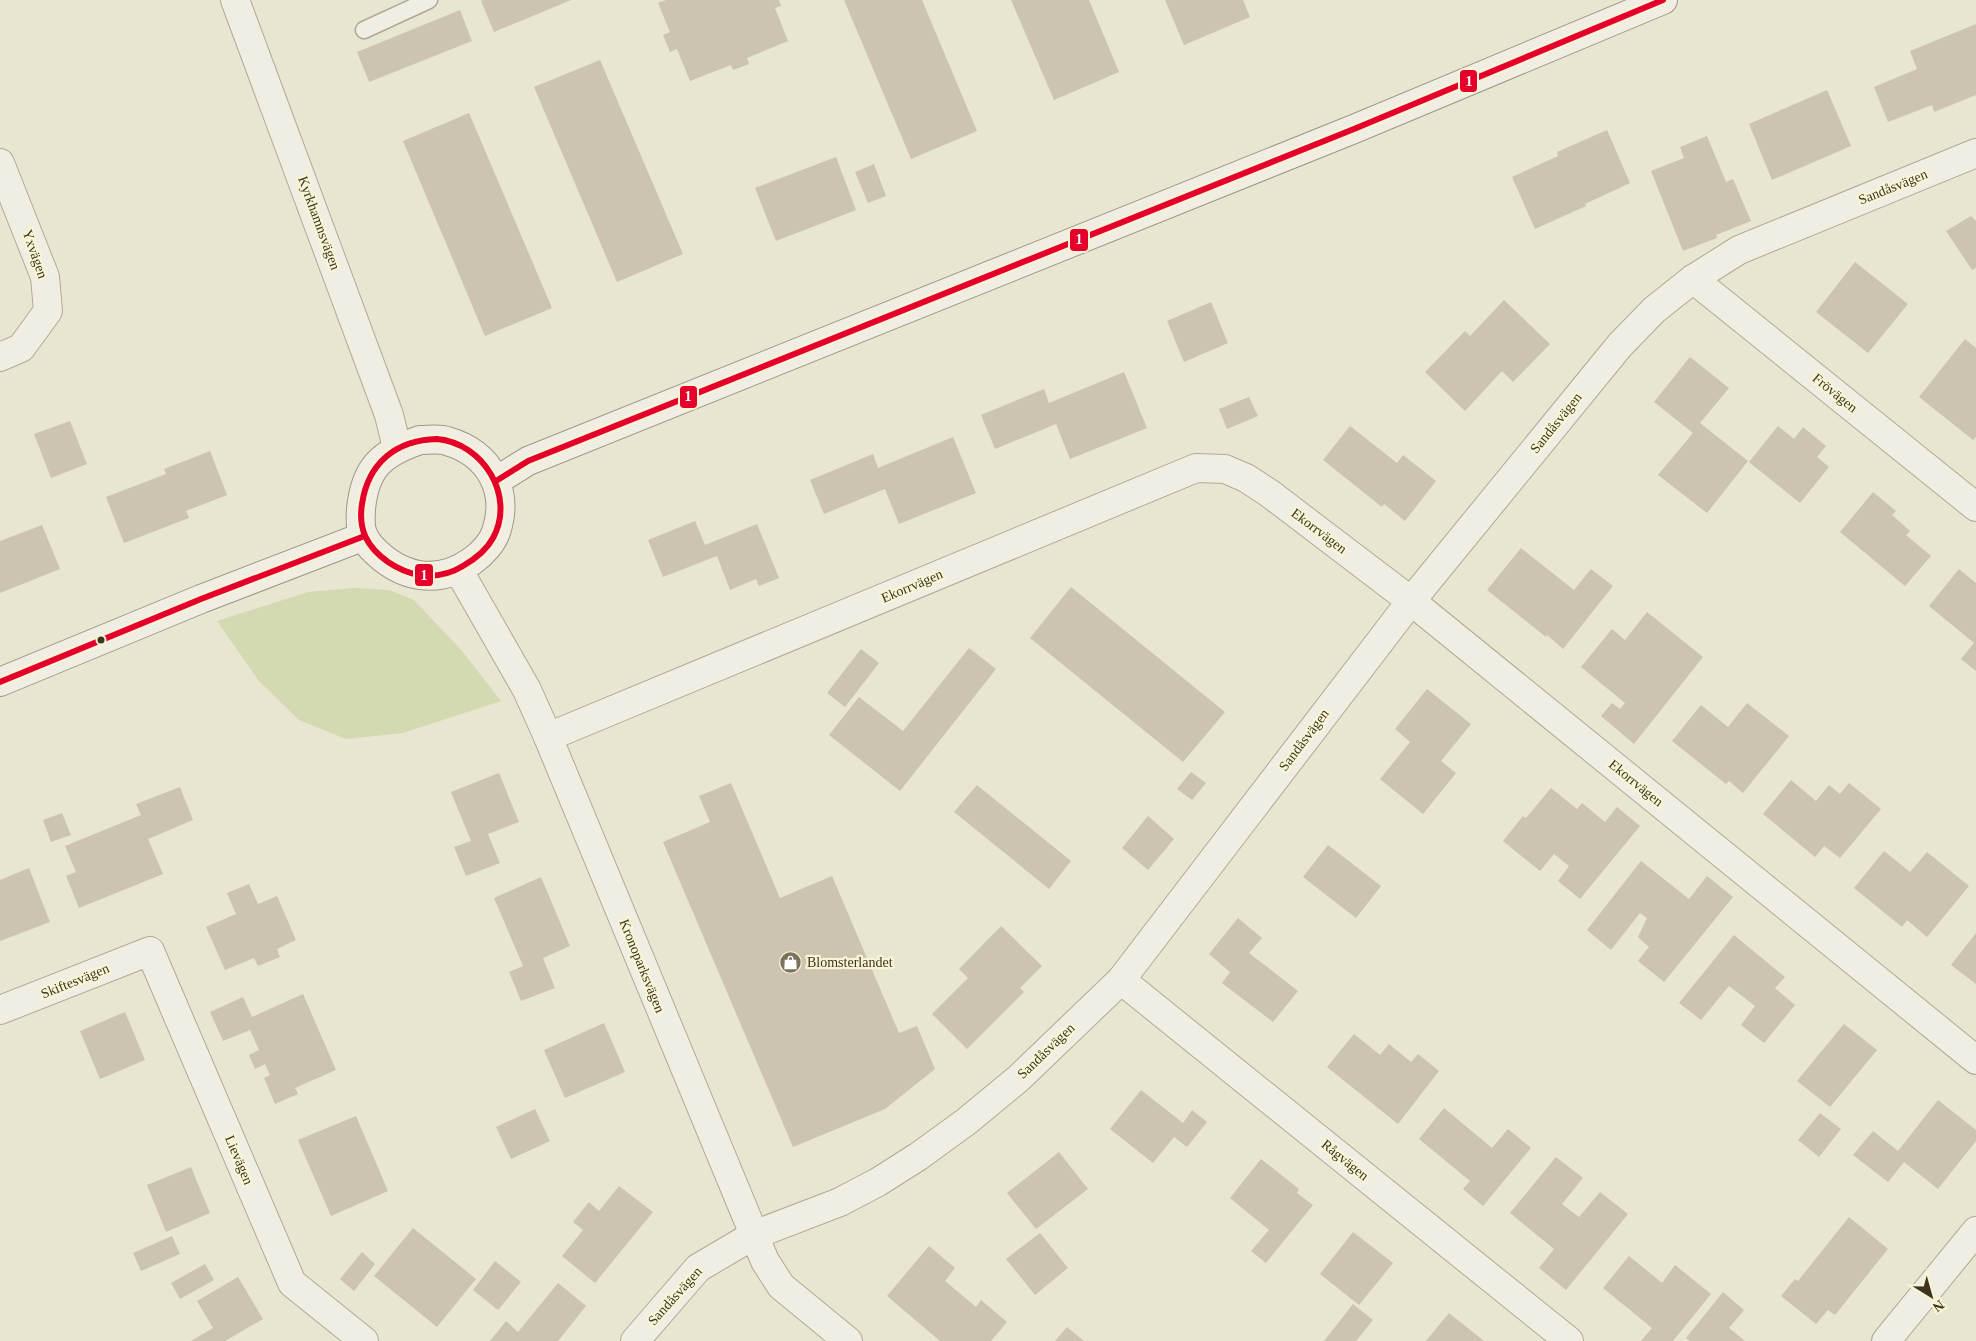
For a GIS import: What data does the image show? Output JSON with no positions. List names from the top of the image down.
{
  "streets": {
    "street": [
      "Sandåsvägen",
      "Kyrkhamnsvägen",
      "Yxvägen",
      "Frövägen",
      "Ekorrvägen",
      "Kronoparksvägen",
      "Skiftesvägen",
      "Lievägen",
      "Rågvägen"
    ]
  },
  "crossings": [
    ["Sandåsvägen", "Frövägen"],
    ["Sandåsvägen", "Ekorrvägen"],
    ["Sandåsvägen", "Kronoparksvägen"],
    ["Sandåsvägen", "Rågvägen"],
    ["Kyrkhamnsvägen", "Kronoparksvägen"],
    ["Ekorrvägen", "Kronoparksvägen"],
    ["Skiftesvägen", "Lievägen"]
  ],
  "places": {
    "shop": ["Blomsterlandet"]
  },
  "lines": ["transit line 1"],
  "north": "bottom right"
}
